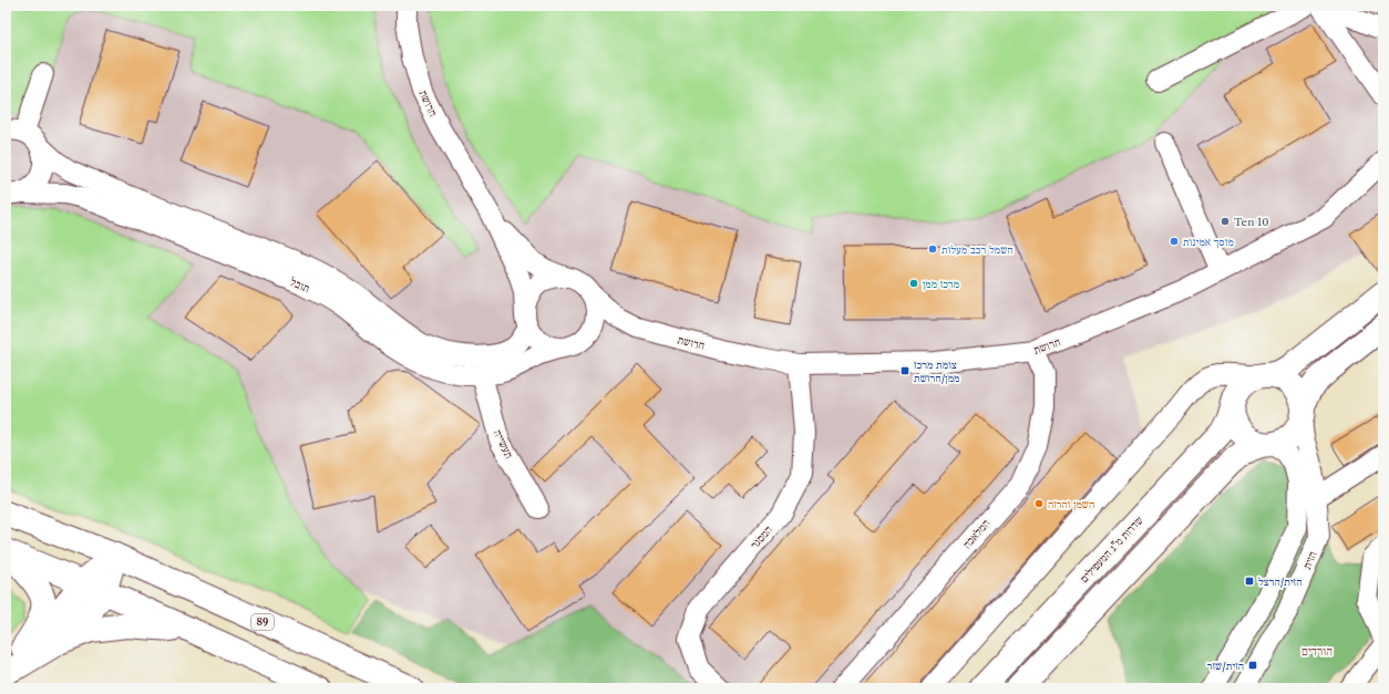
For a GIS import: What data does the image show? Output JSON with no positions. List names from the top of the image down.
{
  "streets": {
    "main road": ["שדרות מ\"ג המעפילים", "89"],
    "street": [
      "חרושת",
      "תובל",
      "תעשייה",
      "המלאכה",
      "המסגר",
      "הזית"
    ]
  },
  "crossings": [
    ["חרושת", "תובל"],
    ["חרושת", "המלאכה"],
    ["חרושת", "המסגר"],
    ["תובל", "תעשייה"],
    ["שדרות מ\"ג המעפילים", "הזית"]
  ],
  "districts": ["הורדים"],
  "places": {
    "other": [
      "Ten 10",
      "מוסך אמינות",
      "חשמל רכב מעלות",
      "מרכז ממן",
      "השמן והרזה"
    ],
    "transit": ["צומת מרכז ממן/חרושת", "הזית/הרצל", "הזית/שזר"]
  }
}
